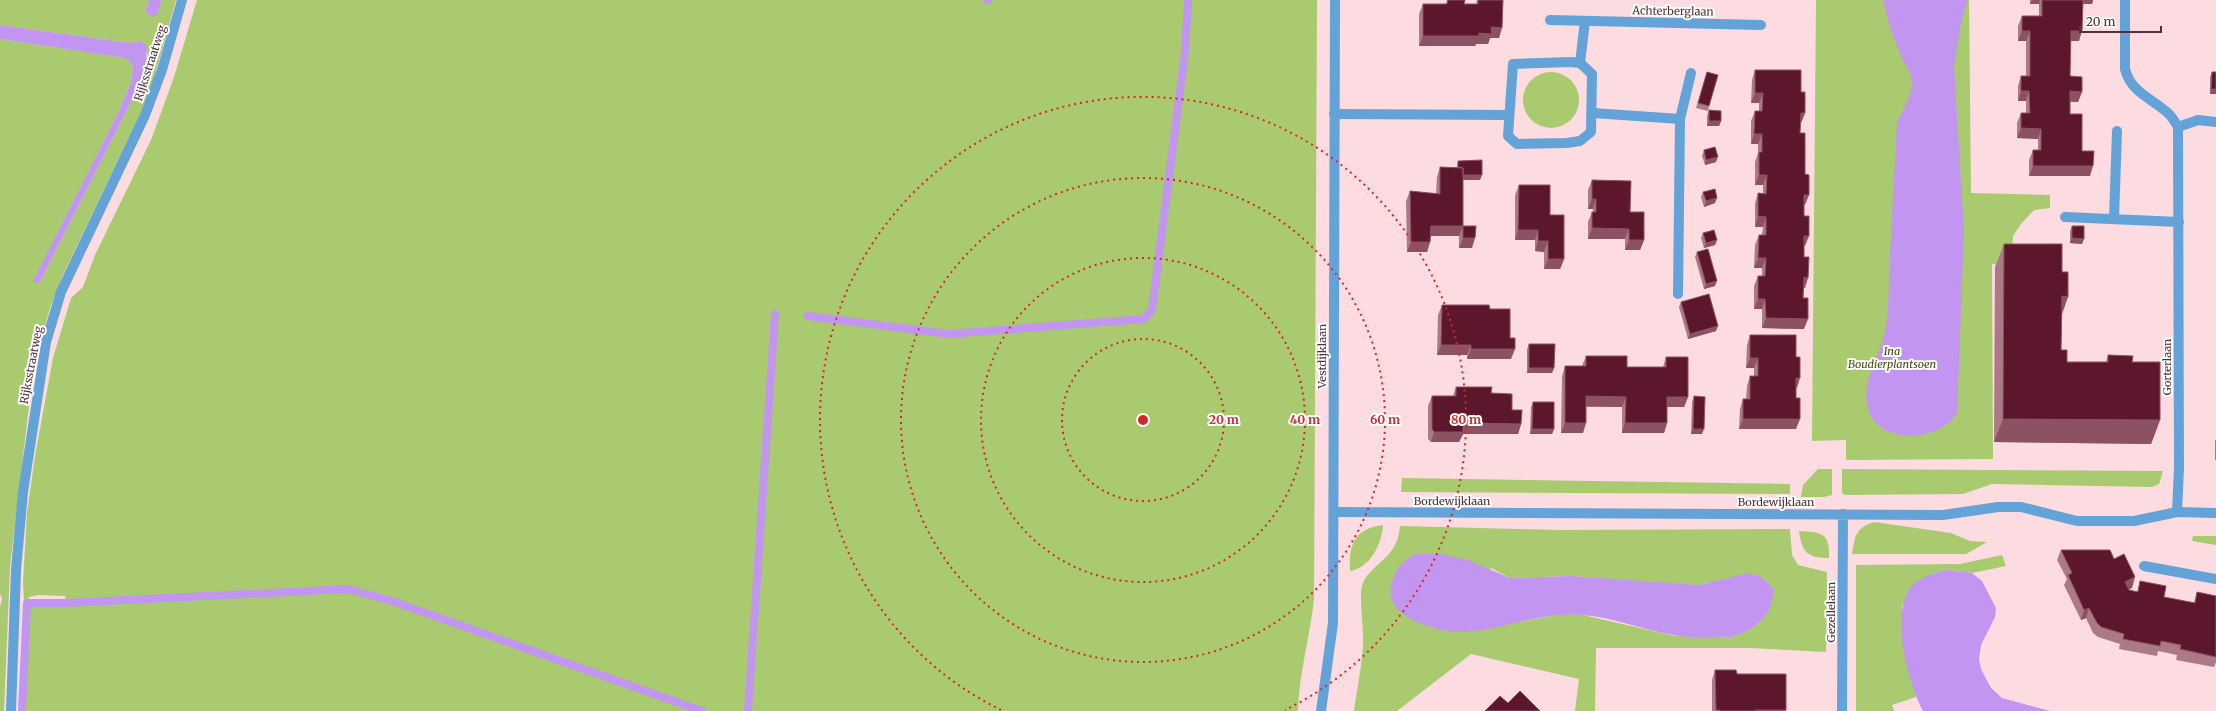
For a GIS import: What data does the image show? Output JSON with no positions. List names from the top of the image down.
{
  "streets": {
    "street": [
      "Achterberglaan",
      "Rijksstraatweg",
      "Vestdijklaan",
      "Gorterlaan",
      "Bordewijklaan",
      "Gezellelaan"
    ]
  },
  "crossings": [
    ["Vestdijklaan", "Bordewijklaan"],
    ["Gorterlaan", "Bordewijklaan"],
    ["Bordewijklaan", "Gezellelaan"]
  ],
  "parks": ["Ina Boudierplantsoen"],
  "scale_bar": "20 m",
  "rings": [
    "20 m",
    "40 m",
    "60 m",
    "80 m"
  ]
}
